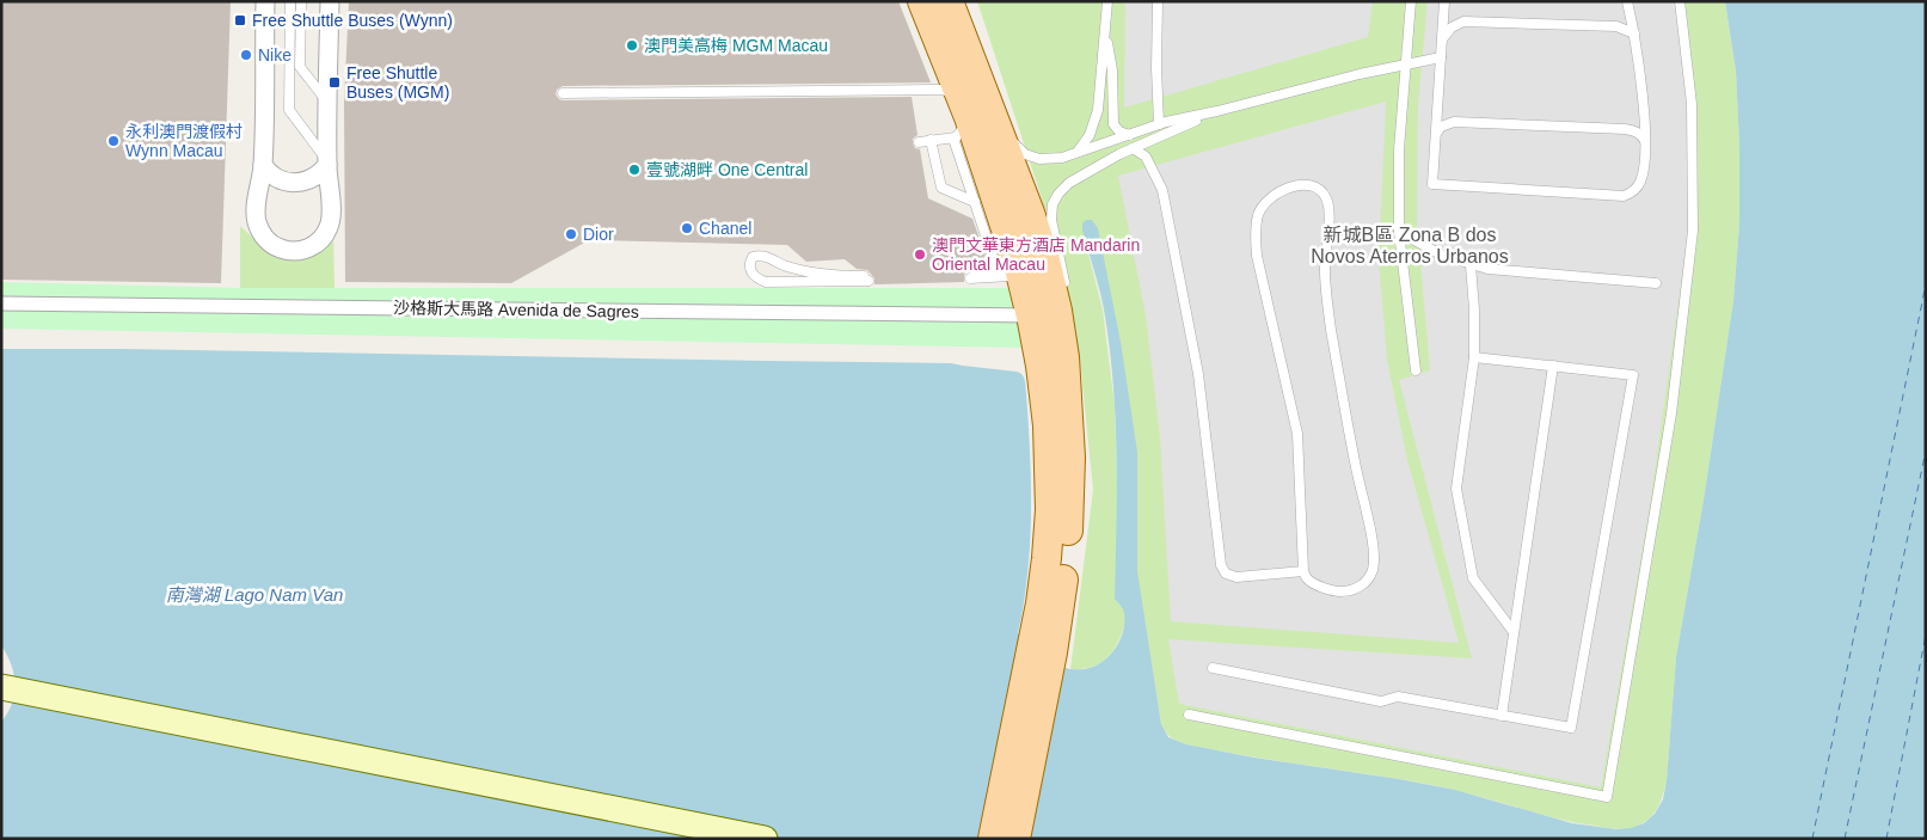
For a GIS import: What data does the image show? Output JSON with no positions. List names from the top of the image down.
{
  "streets": {
    "street": ["沙格斯大馬路 Avenida de Sagres"]
  },
  "districts": ["新城B區 Zona B dos Novos Aterros Urbanos"],
  "water": ["南灣湖 Lago Nam Van"],
  "places": {
    "transit": ["Free Shuttle Buses (Wynn)", "Free Shuttle Buses (MGM)"],
    "other": [
      "澳門美高梅 MGM Macau",
      "Nike",
      "永利澳門渡假村 Wynn Macau",
      "壹號湖畔 One Central",
      "Chanel",
      "Dior",
      "澳門文華東方酒店 Mandarin Oriental Macau"
    ]
  }
}
